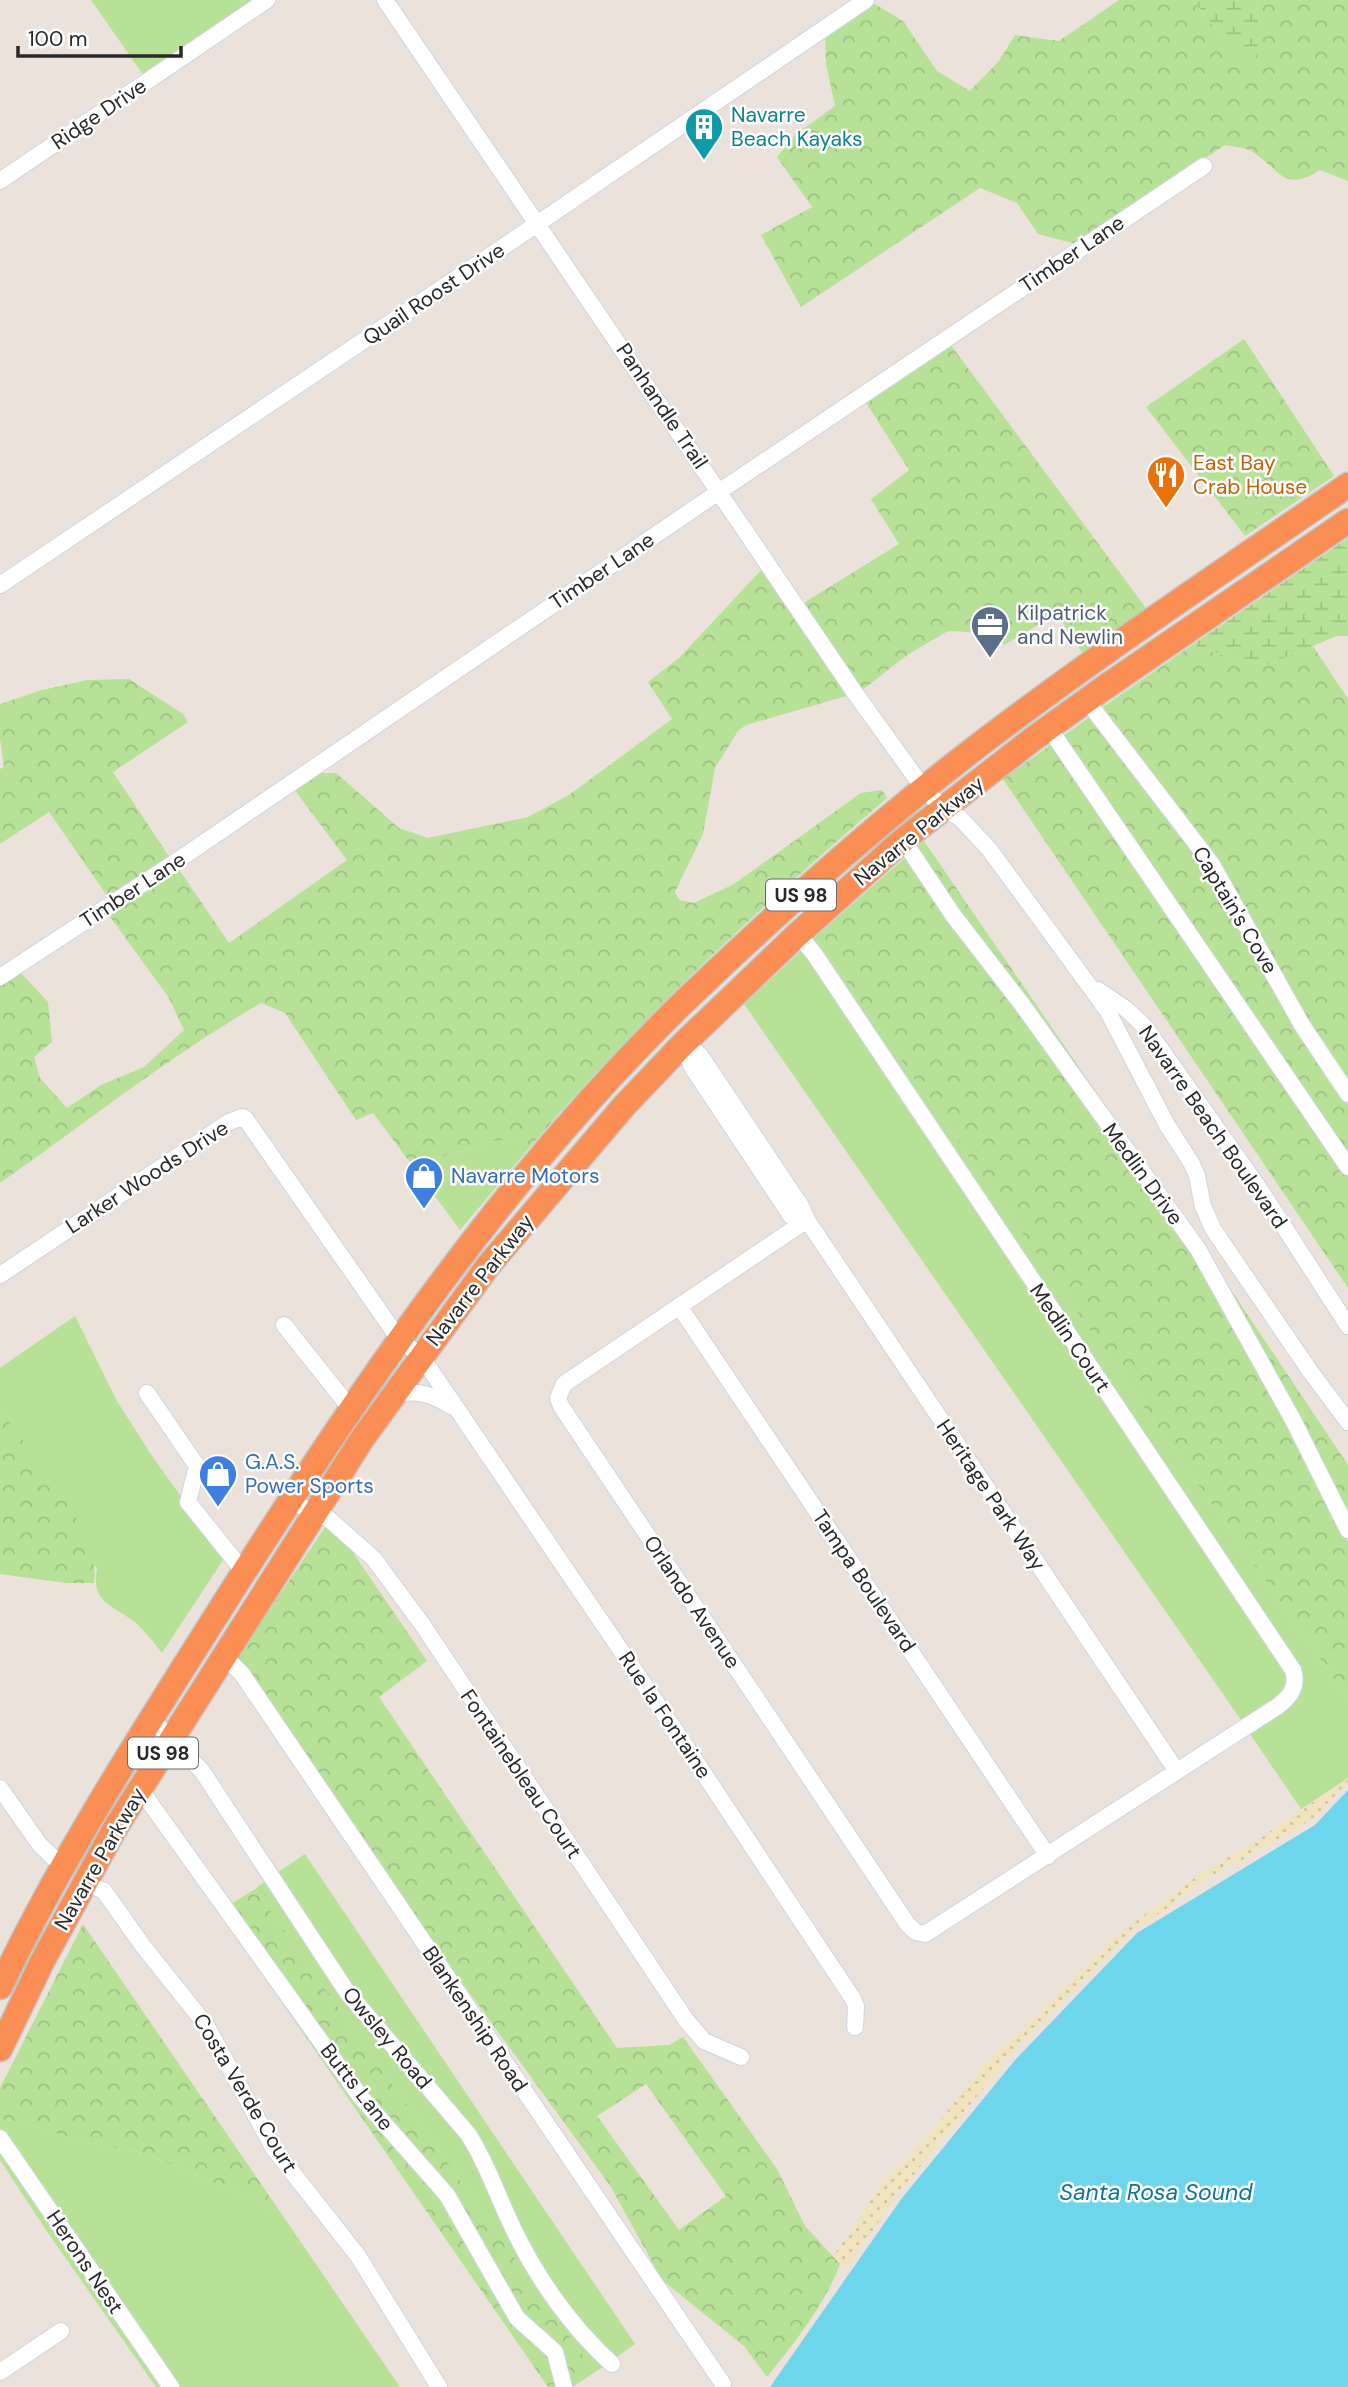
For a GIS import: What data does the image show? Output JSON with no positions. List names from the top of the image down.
{
  "streets": {
    "highway": ["Navarre Parkway", "US 98"],
    "street": [
      "Ridge Drive",
      "Timber Lane",
      "Quail Roost Drive",
      "Panhandle Trail",
      "Captain's Cove",
      "Navarre Beach Boulevard",
      "Medlin Drive",
      "Larker Woods Drive",
      "Medlin Court",
      "Heritage Park Way",
      "Tampa Boulevard",
      "Orlando Avenue",
      "Rue la Fontaine",
      "Fontainebleau Court",
      "Blankenship Road",
      "Owsley Road",
      "Butts Lane",
      "Costa Verde Court",
      "Herons Nest"
    ]
  },
  "crossings": [
    ["Timber Lane", "Panhandle Trail"],
    ["Quail Roost Drive", "Panhandle Trail"],
    ["Panhandle Trail", "Navarre Parkway"],
    ["Panhandle Trail", "Navarre Beach Boulevard"],
    ["Navarre Parkway", "Captain's Cove"],
    ["Navarre Parkway", "Medlin Drive"],
    ["Navarre Parkway", "Larker Woods Drive"],
    ["Navarre Parkway", "Medlin Court"],
    ["Navarre Parkway", "Heritage Park Way"],
    ["Navarre Parkway", "Rue la Fontaine"],
    ["Navarre Parkway", "Fontainebleau Court"],
    ["Navarre Parkway", "Blankenship Road"],
    ["Navarre Parkway", "Owsley Road"],
    ["Navarre Parkway", "Butts Lane"],
    ["Navarre Parkway", "Costa Verde Court"],
    ["Larker Woods Drive", "Rue la Fontaine"],
    ["Medlin Court", "Heritage Park Way"],
    ["Heritage Park Way", "Orlando Avenue"],
    ["Tampa Boulevard", "Orlando Avenue"]
  ],
  "water": ["Santa Rosa Sound"],
  "places": {
    "building": ["Navarre Beach Kayaks"],
    "restaurant": ["East Bay Crab House"],
    "office": ["Kilpatrick and Newlin"],
    "shop": ["Navarre Motors", "G.A.S. Power Sports"]
  },
  "scale_bar": "100 m"
}
